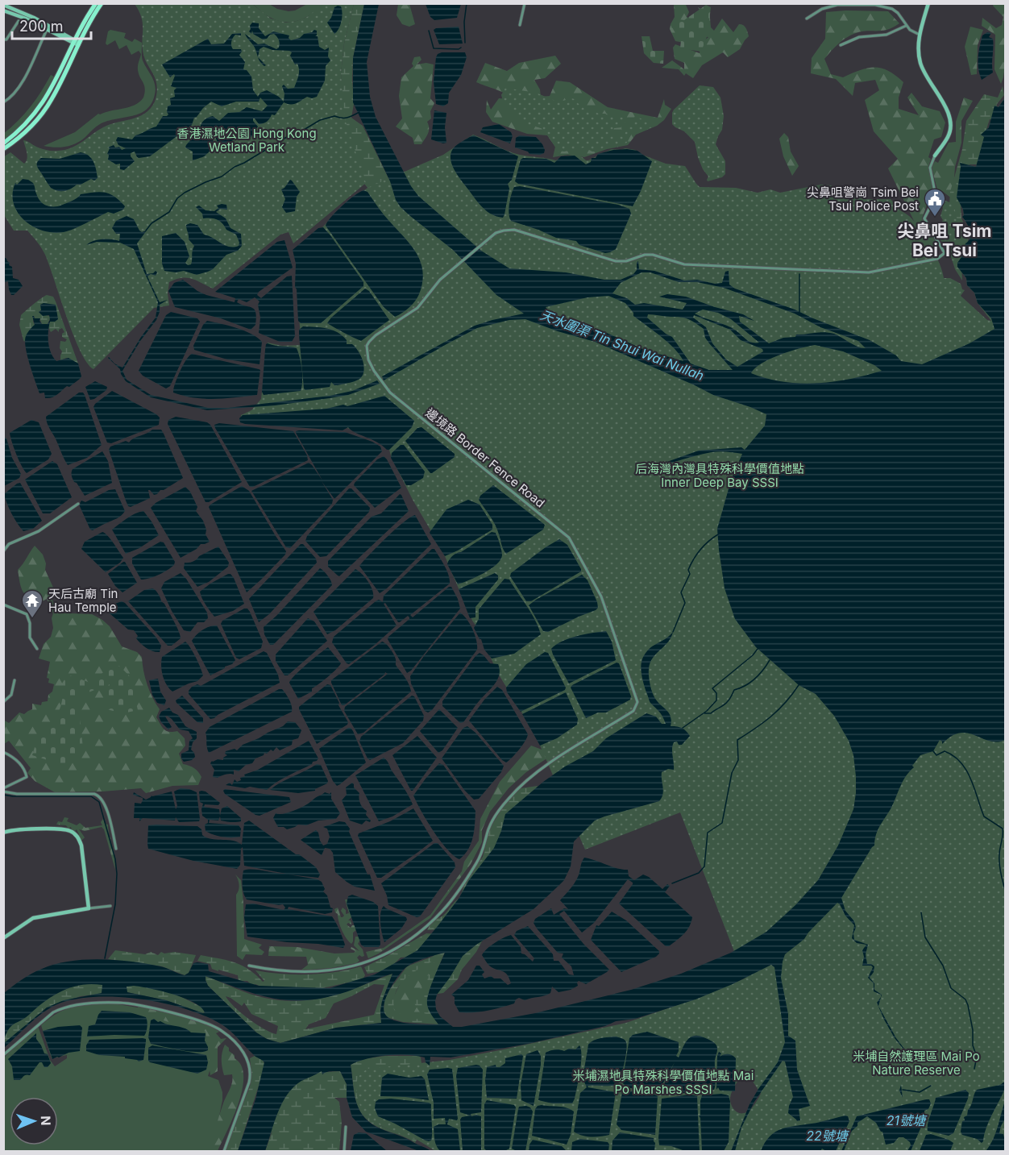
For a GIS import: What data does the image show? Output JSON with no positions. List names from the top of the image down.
{
  "streets": {
    "street": ["邊境路 Border Fence Road"]
  },
  "districts": ["尖鼻咀 Tsim Bei Tsui"],
  "water": ["天水圍渠 Tin Shui Wai Nullah", "21號塘", "22號塘"],
  "parks": [
    "香港濕地公園 Hong Kong Wetland Park",
    "后海灣內灣具特殊科學價值地點 Inner Deep Bay SSSI",
    "米埔自然護理區 Mai Po Nature Reserve",
    "米埔濕地具特殊科學價值地點 Mai Po Marshes SSSI"
  ],
  "places": {
    "public building": ["尖鼻咀警崗 Tsim Bei Tsui Police Post"],
    "temple": ["天后古廟 Tin Hau Temple"]
  },
  "scale_bar": "200 m",
  "north": "right"
}
